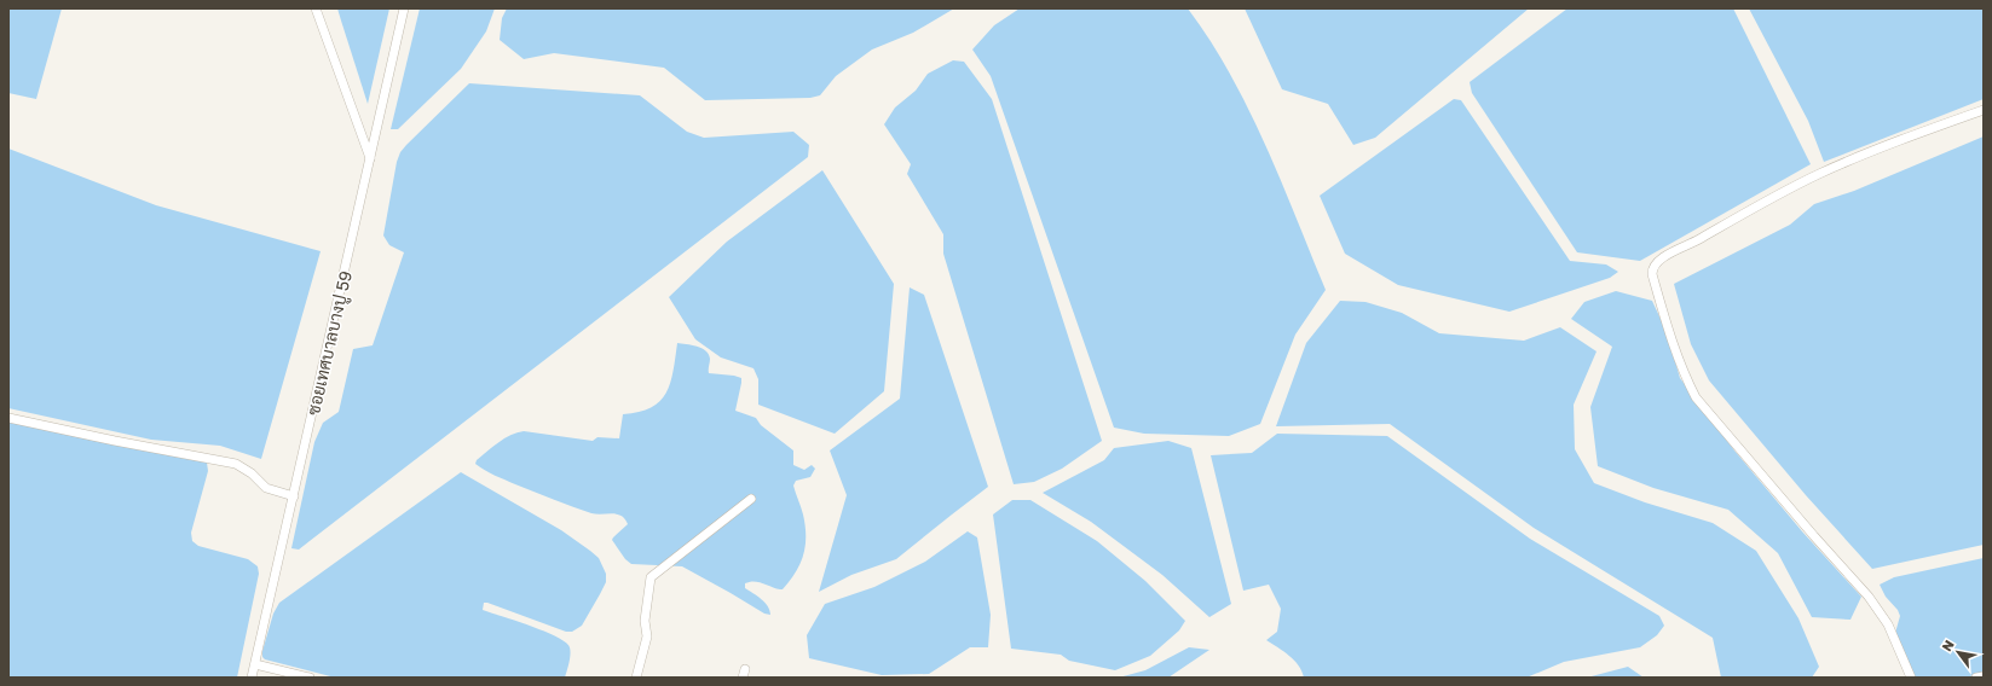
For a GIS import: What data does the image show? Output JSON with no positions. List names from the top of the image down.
{
  "streets": {
    "street": ["ซอยเทศบาลบางปู 59"]
  },
  "north": "top left"
}
